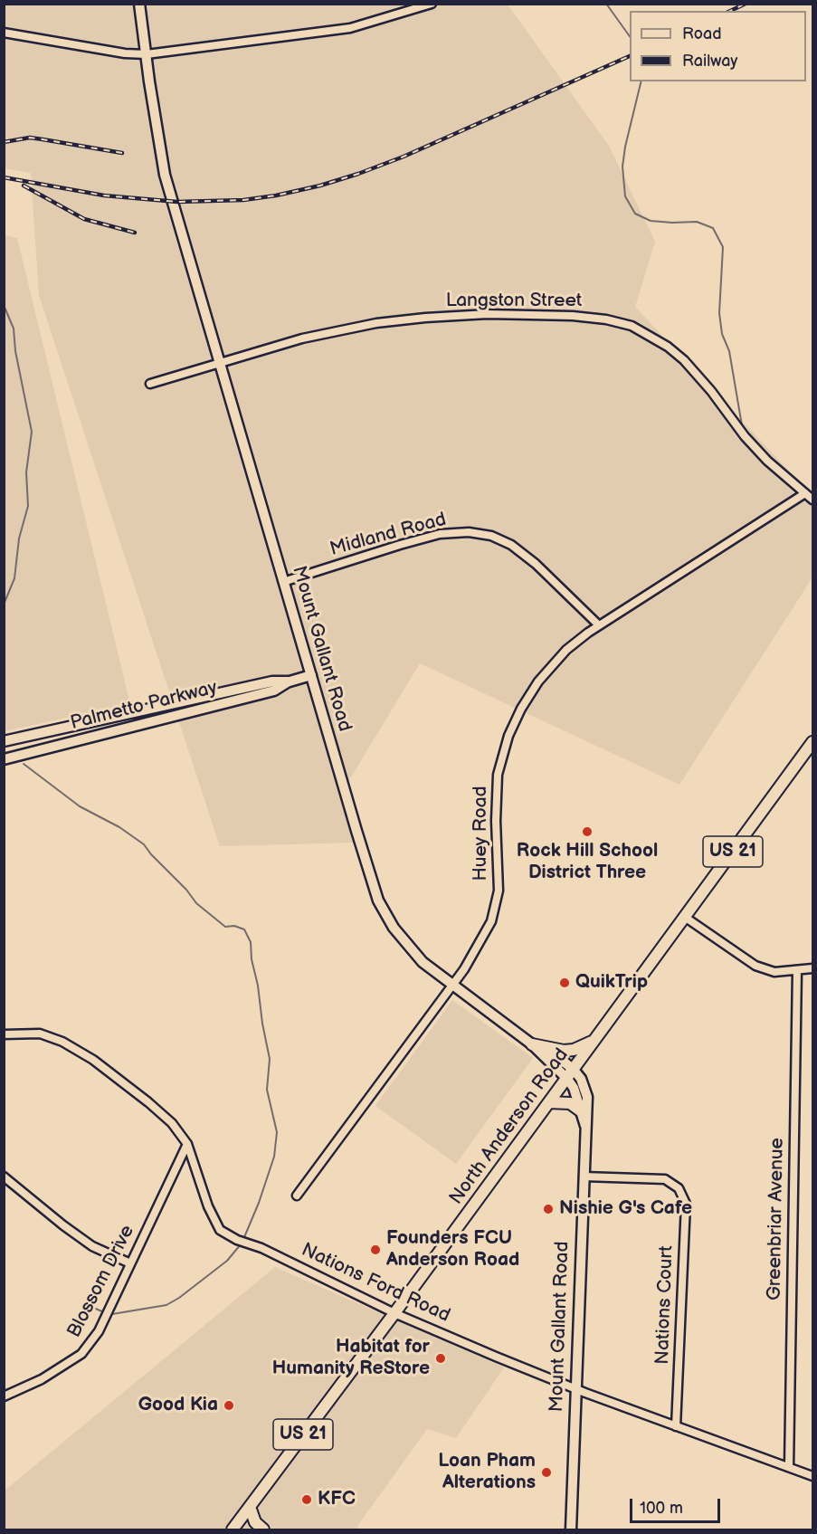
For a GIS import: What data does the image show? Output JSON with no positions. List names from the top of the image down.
{
  "streets": {
    "main road": ["US 21", "North Anderson Road"],
    "street": [
      "Langston Street",
      "Midland Road",
      "Mount Gallant Road",
      "Palmetto Parkway",
      "Huey Road",
      "Greenbriar Avenue",
      "Blossom Drive",
      "Nations Ford Road",
      "Nations Court"
    ]
  },
  "crossings": [
    ["Langston Street", "Mount Gallant Road"],
    ["Langston Street", "Huey Road"],
    ["Midland Road", "Mount Gallant Road"],
    ["Midland Road", "Huey Road"],
    ["Mount Gallant Road", "Palmetto Parkway"],
    ["Mount Gallant Road", "Huey Road"],
    ["Mount Gallant Road", "North Anderson Road"],
    ["Mount Gallant Road", "Nations Ford Road"],
    ["Mount Gallant Road", "Nations Court"],
    ["North Anderson Road", "Nations Ford Road"],
    ["Greenbriar Avenue", "Nations Ford Road"],
    ["Blossom Drive", "Nations Ford Road"],
    ["Nations Ford Road", "Nations Court"]
  ],
  "places": [
    "Rock Hill School District Three",
    "QuikTrip",
    "Nishie G's Cafe",
    "Founders FCU Anderson Road",
    "Habitat for Humanity ReStore",
    "Good Kia",
    "Loan Pham Alterations",
    "KFC"
  ],
  "legend": ["Road", "Railway"],
  "scale_bar": "100 m"
}
